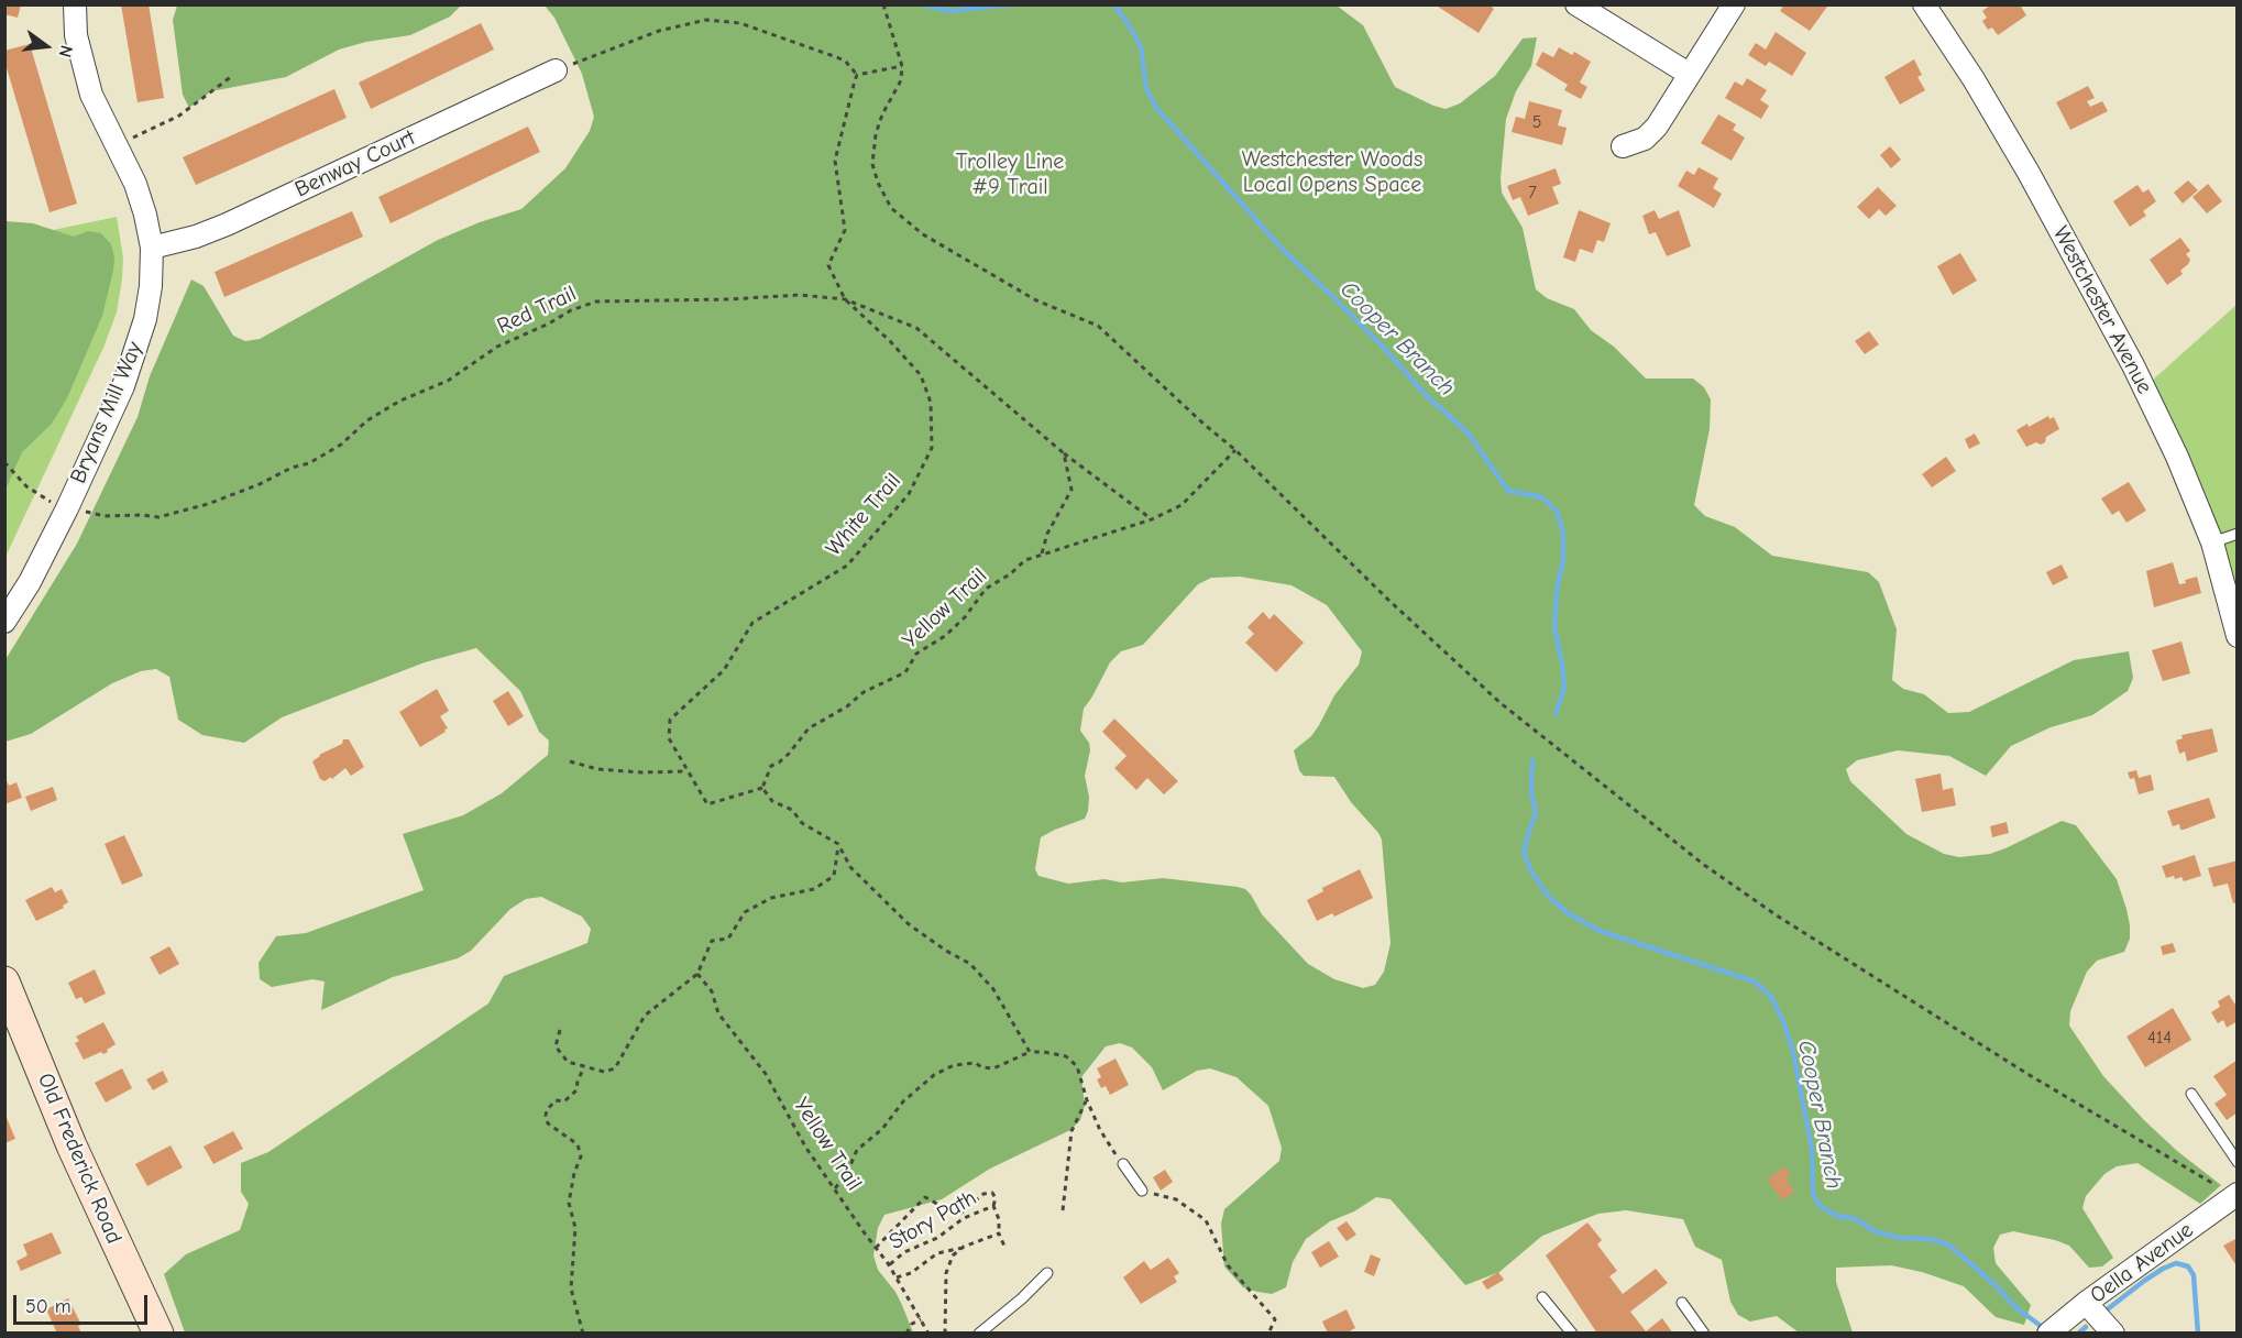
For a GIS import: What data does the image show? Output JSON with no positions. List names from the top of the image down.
{
  "streets": {
    "street": [
      "Benway Court",
      "Westchester Avenue",
      "Bryans Mill Way",
      "Old Frederick Road",
      "Oella Avenue"
    ],
    "path": [
      "Red Trail",
      "White Trail",
      "Yellow Trail",
      "Story Path"
    ]
  },
  "crossings": [
    ["Benway Court", "Bryans Mill Way"],
    ["Red Trail", "Bryans Mill Way"],
    ["Red Trail", "White Trail"],
    ["Red Trail", "Yellow Trail"],
    ["White Trail", "Yellow Trail"],
    ["Yellow Trail", "Story Path"]
  ],
  "water": ["Cooper Branch"],
  "parks": ["Westchester Woods Local Opens Space", "Trolley Line #9 Trail"],
  "house_numbers": ["5", "7", "414"],
  "scale_bar": "50 m",
  "north": "right"
}
